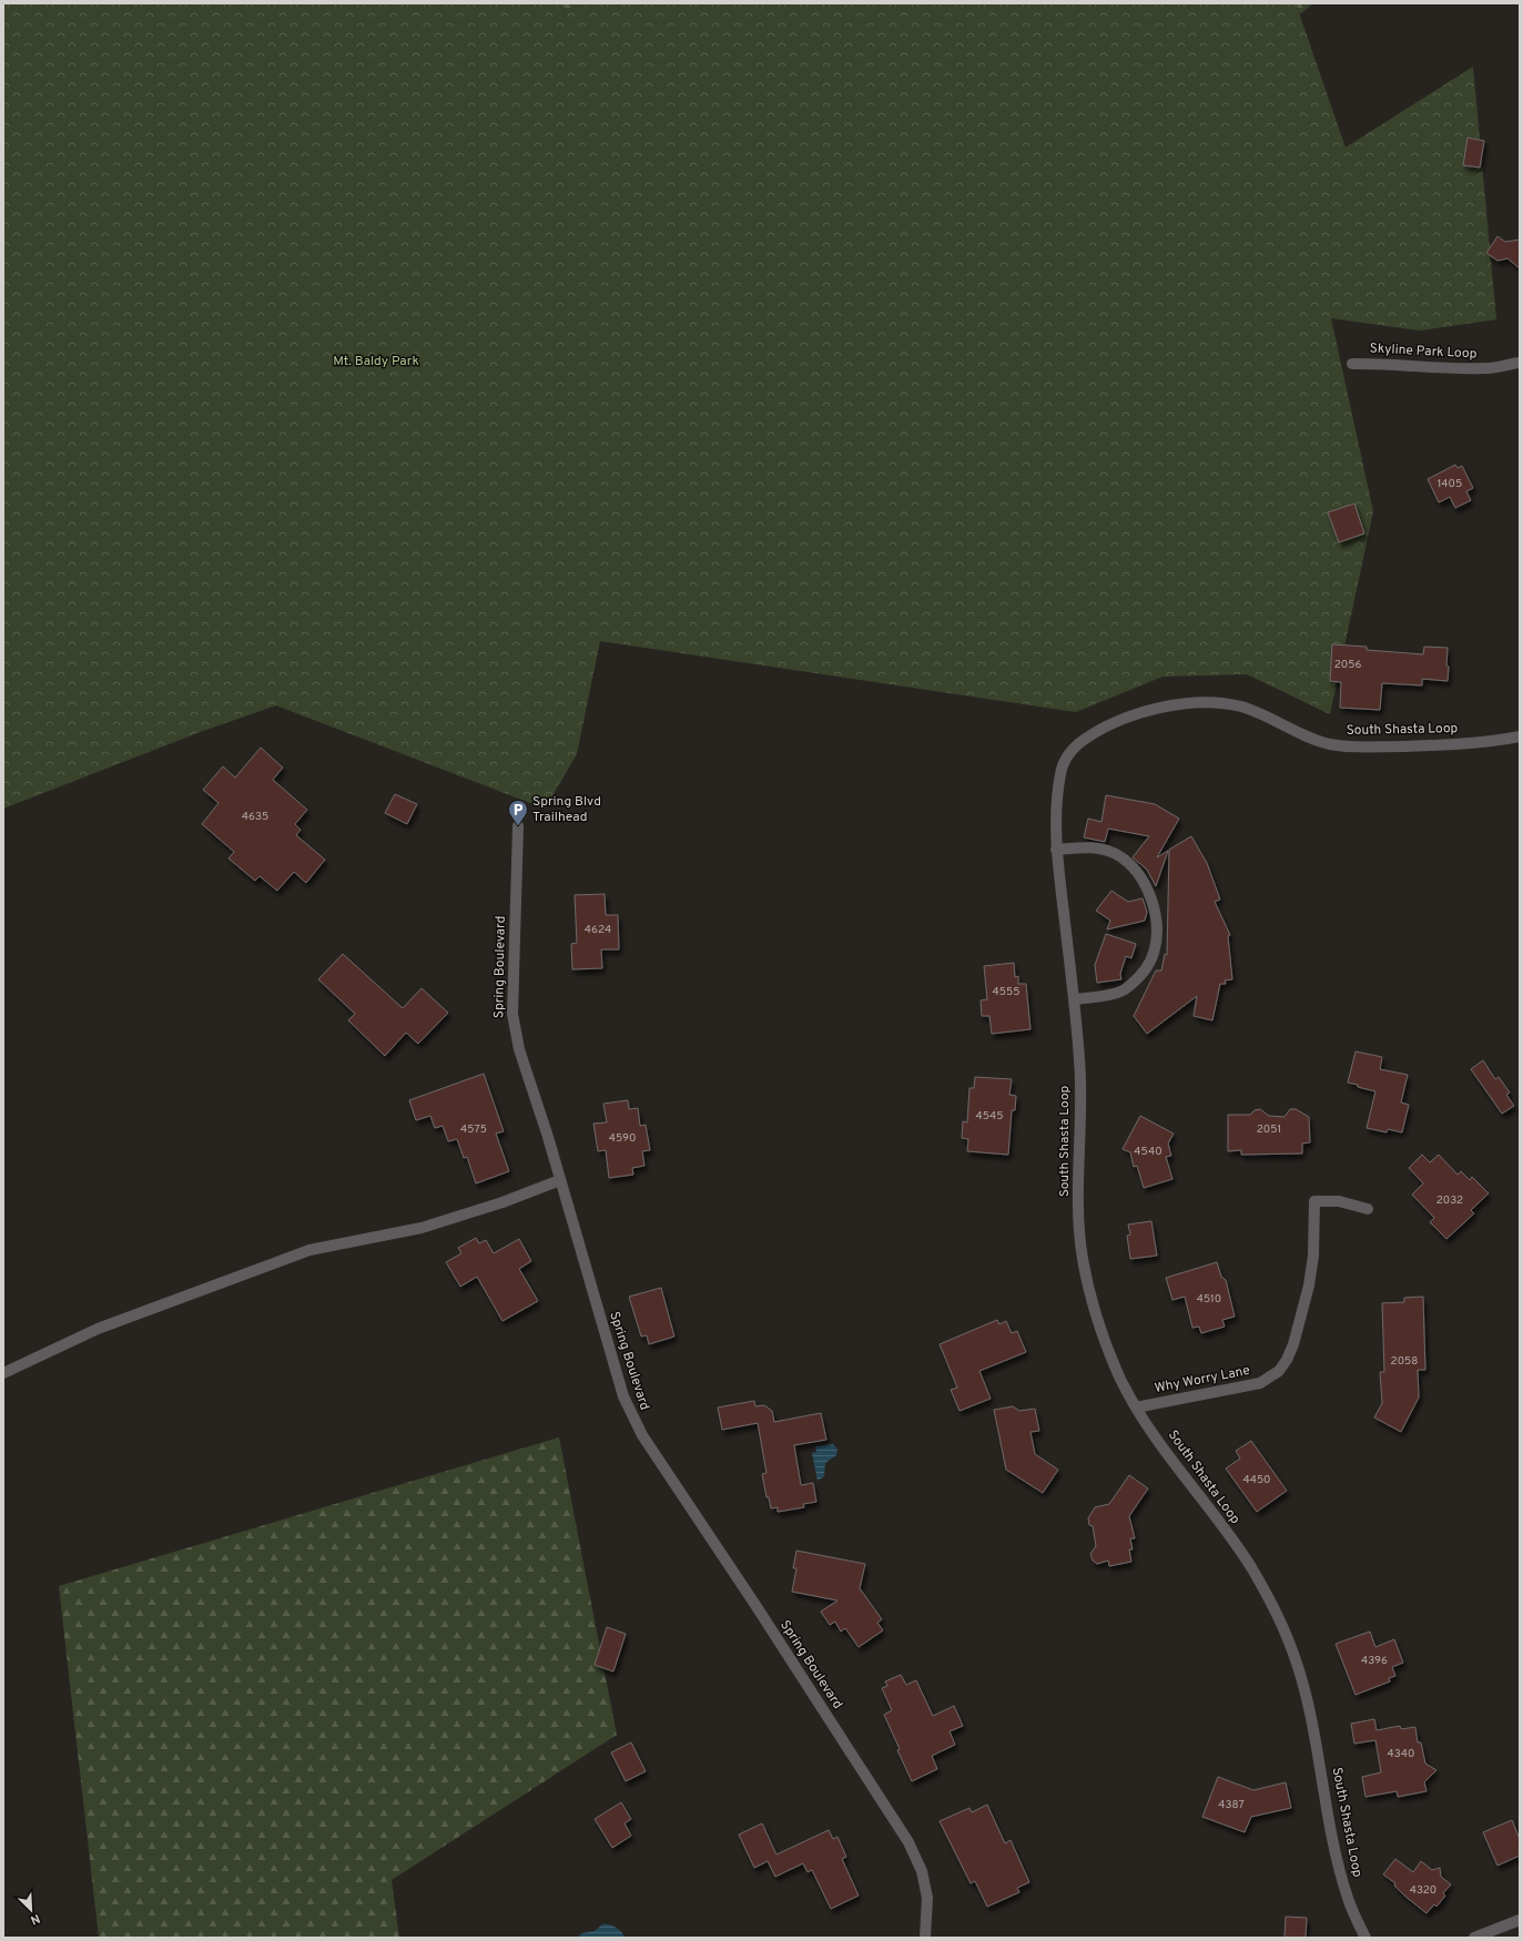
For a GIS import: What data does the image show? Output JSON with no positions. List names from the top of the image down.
{
  "streets": {
    "street": [
      "Skyline Park Loop",
      "South Shasta Loop",
      "Spring Boulevard",
      "Why Worry Lane"
    ]
  },
  "crossings": [
    ["South Shasta Loop", "Why Worry Lane"]
  ],
  "parks": ["Mt. Baldy Park"],
  "places": {
    "parking": ["Spring Blvd Trailhead"]
  },
  "house_numbers": [
    "1405",
    "2056",
    "4635",
    "4624",
    "4555",
    "4545",
    "4575",
    "2051",
    "4590",
    "4540",
    "2032",
    "4510",
    "2058",
    "4450",
    "4396",
    "4340",
    "4387",
    "4320"
  ],
  "north": "bottom right"
}
